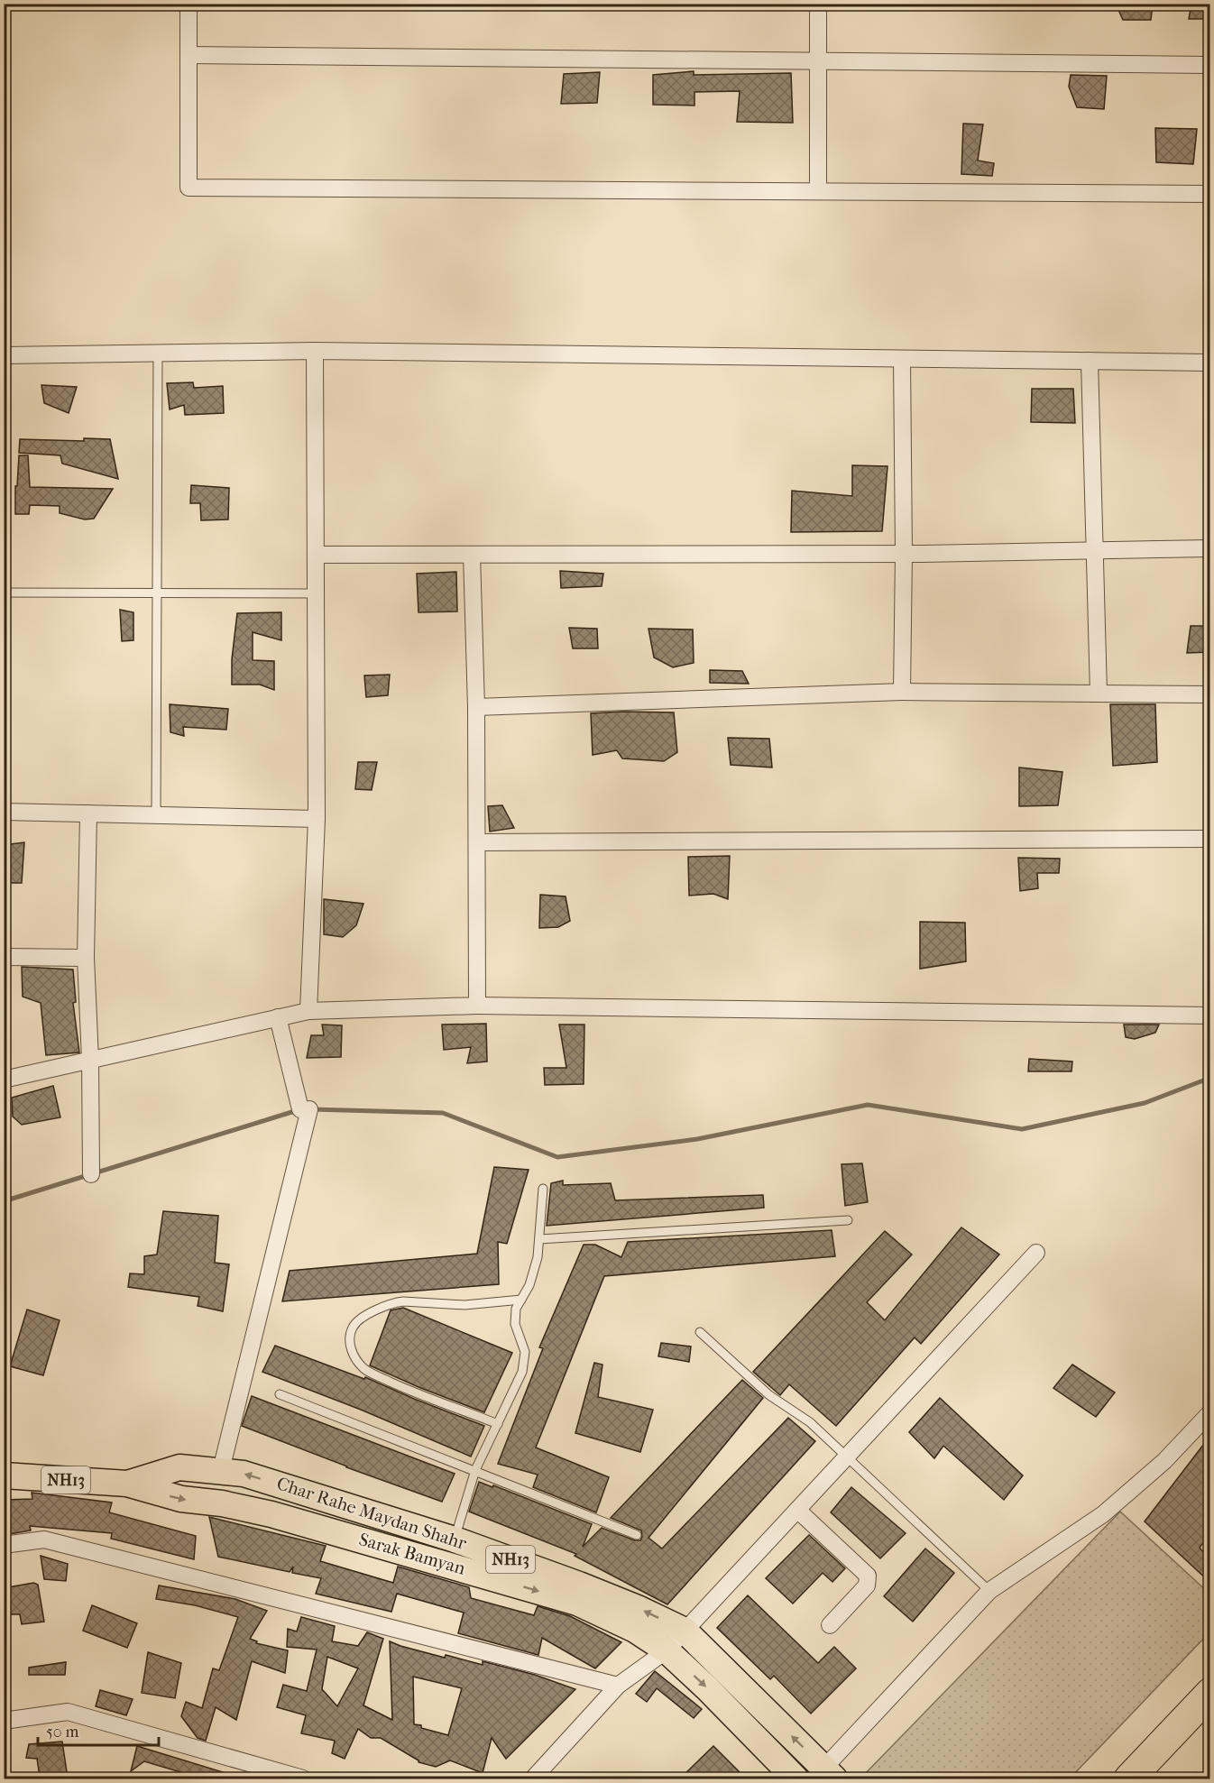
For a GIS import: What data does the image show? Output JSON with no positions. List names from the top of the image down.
{
  "streets": {
    "main road": ["NH13", "Char Rahe Maydan Shahr", "Sarak Bamyan"]
  },
  "crossings": [
    ["NH13", "Char Rahe Maydan Shahr"],
    ["NH13", "Sarak Bamyan"],
    ["Char Rahe Maydan Shahr", "Sarak Bamyan"]
  ],
  "one_way": ["Char Rahe Maydan Shahr", "Sarak Bamyan"],
  "scale_bar": "50 m"
}
